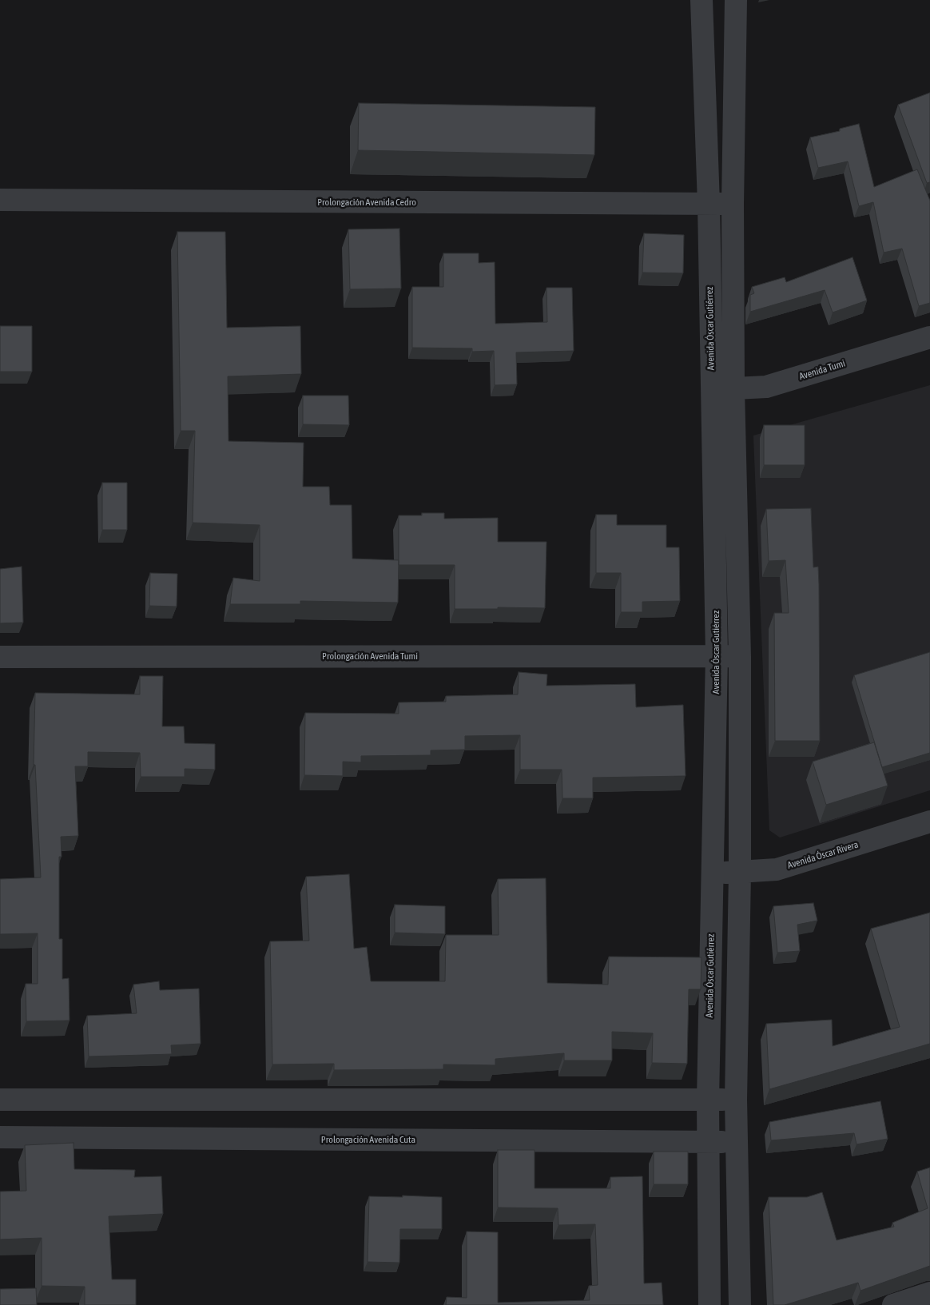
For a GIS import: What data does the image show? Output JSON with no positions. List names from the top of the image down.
{
  "streets": {
    "street": [
      "Prolongación Avenida Cedro",
      "Avenida Óscar Gutiérrez",
      "Avenida Tumi",
      "Prolongación Avenida Tumi",
      "Avenida Óscar Rivera",
      "Prolongación Avenida Cuta"
    ]
  },
  "crossings": [
    ["Prolongación Avenida Cedro", "Avenida Óscar Gutiérrez"],
    ["Avenida Óscar Gutiérrez", "Avenida Tumi"],
    ["Avenida Óscar Gutiérrez", "Prolongación Avenida Tumi"],
    ["Avenida Óscar Gutiérrez", "Avenida Óscar Rivera"],
    ["Avenida Óscar Gutiérrez", "Prolongación Avenida Cuta"]
  ]
}
